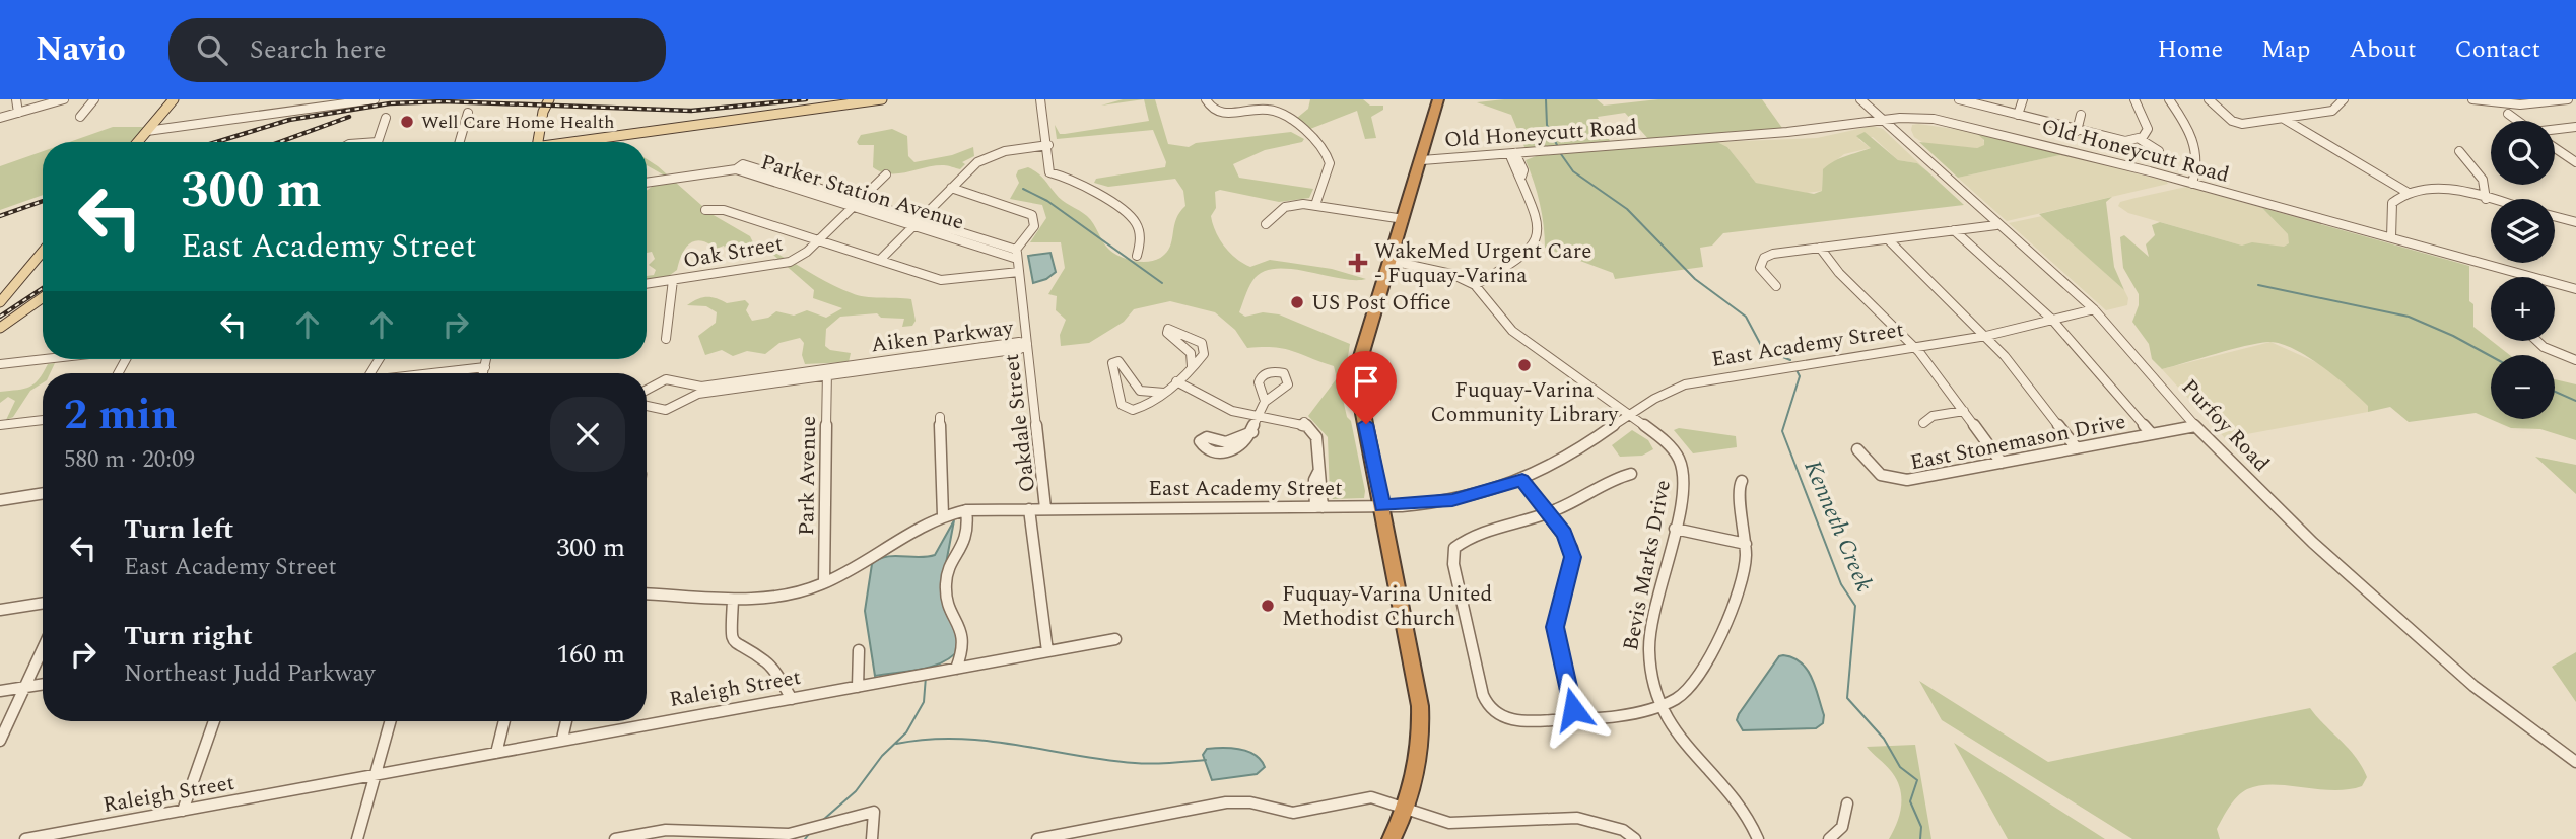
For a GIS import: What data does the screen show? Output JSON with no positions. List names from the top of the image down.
{
  "streets": {
    "street": [
      "Old Honeycutt Road",
      "Parker Station Avenue",
      "Oak Street",
      "Aiken Parkway",
      "East Academy Street",
      "Oakdale Street",
      "Purfoy Road",
      "East Stonemason Drive",
      "Park Avenue",
      "Bevis Marks Drive",
      "Raleigh Street"
    ]
  },
  "crossings": [
    ["Old Honeycutt Road", "Purfoy Road"],
    ["Parker Station Avenue", "Oak Street"],
    ["Parker Station Avenue", "Oakdale Street"],
    ["Aiken Parkway", "Oakdale Street"],
    ["Aiken Parkway", "Park Avenue"],
    ["East Academy Street", "Oakdale Street"],
    ["East Academy Street", "Purfoy Road"],
    ["East Academy Street", "Park Avenue"],
    ["East Academy Street", "Bevis Marks Drive"],
    ["Purfoy Road", "East Stonemason Drive"]
  ],
  "water": ["Kenneth Creek"],
  "places": {
    "other": [
      "Well Care Home Health",
      "US Post Office",
      "Fuquay-Varina Community Library",
      "Fuquay-Varina United Methodist Church"
    ],
    "health": ["WakeMed Urgent Care - Fuquay-Varina"]
  },
  "page": {
    "header": "Navio",
    "search": "Search here",
    "nav": [
      "Home",
      "Map",
      "About",
      "Contact"
    ],
    "map_buttons": ["+", "−"],
    "turn": ["300 m", "East Academy Street"],
    "heading": ["2 min", "580 m · 20:09"],
    "list": [
      {
        "name": "Turn left",
        "note": "East Academy Street",
        "value": "300 m"
      },
      {
        "name": "Turn right",
        "note": "Northeast Judd Parkway",
        "value": "160 m"
      }
    ]
  }
}
